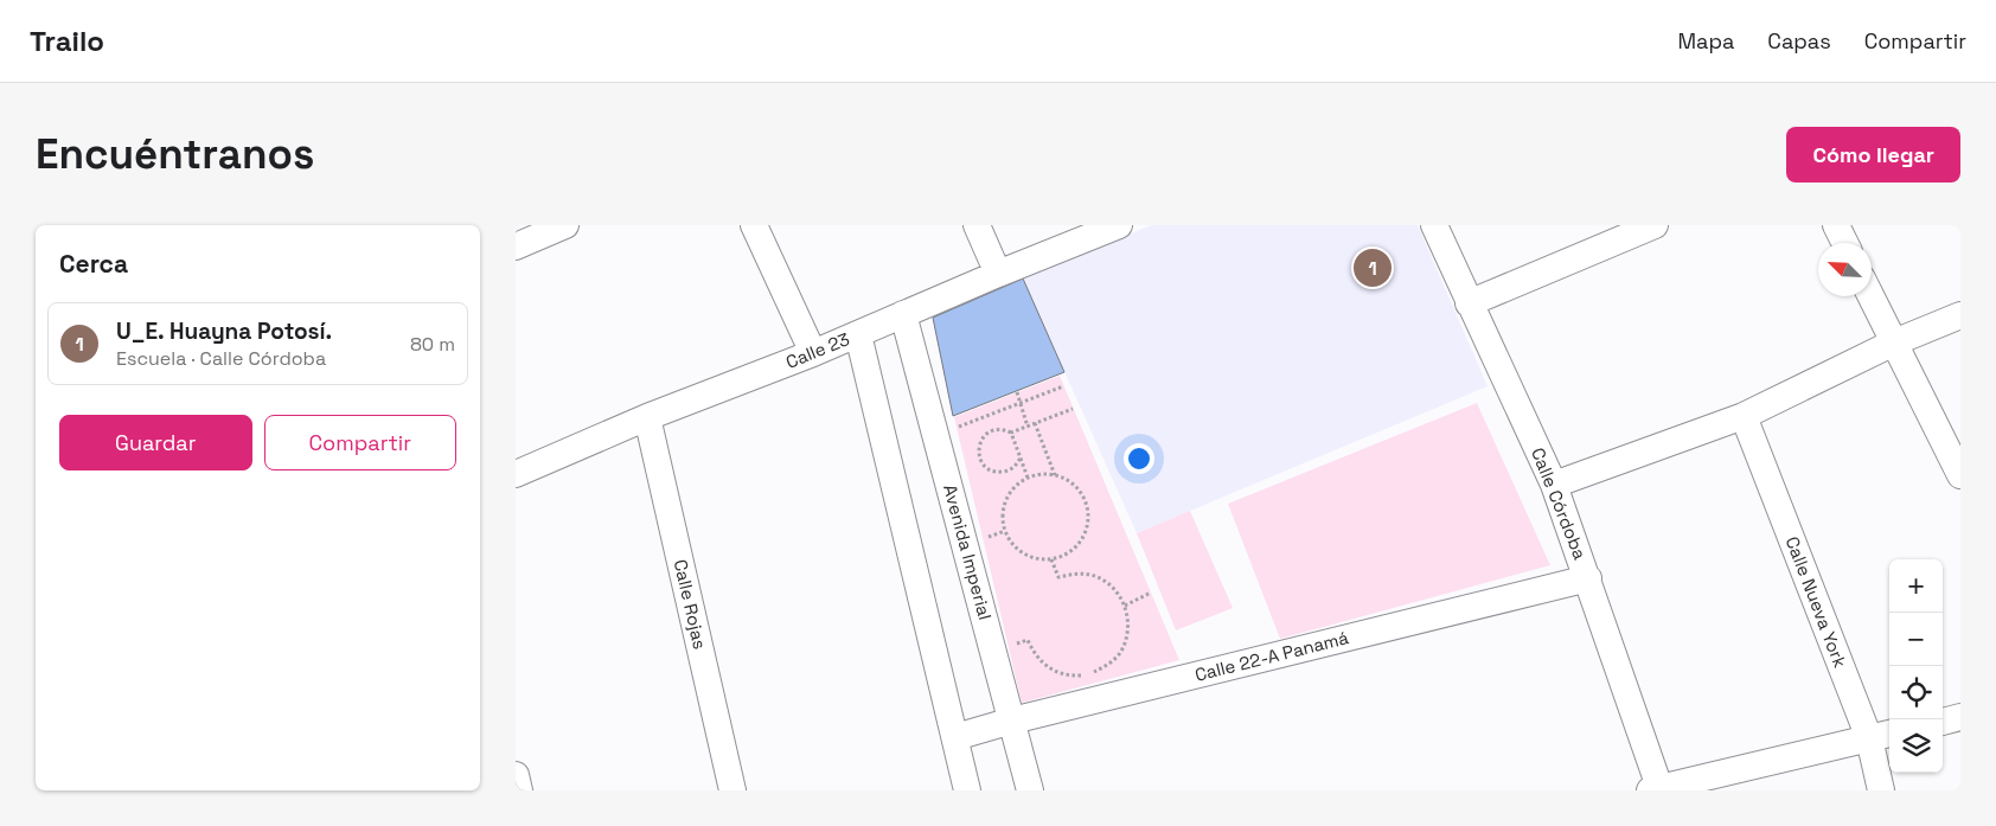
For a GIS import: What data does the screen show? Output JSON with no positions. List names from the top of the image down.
{
  "streets": {
    "street": [
      "Calle 23",
      "Calle Córdoba",
      "Avenida Imperial",
      "Calle Nueva York",
      "Calle Rojas",
      "Calle 22-A Panamá"
    ]
  },
  "crossings": [
    ["Calle 23", "Avenida Imperial"],
    ["Calle 23", "Calle Rojas"],
    ["Calle Córdoba", "Calle 22-A Panamá"],
    ["Avenida Imperial", "Calle 22-A Panamá"]
  ],
  "north": "top left",
  "page": {
    "header": "Trailo",
    "nav": ["Mapa", "Capas", "Compartir"],
    "buttons": [
      "Cómo llegar",
      ["Guardar", "Compartir"]
    ],
    "title": "Encuéntranos",
    "heading": "Cerca",
    "pins": "1",
    "list": [
      {
        "mark": "1",
        "name": "U_E. Huayna Potosí.",
        "note": "Escuela · Calle Córdoba",
        "value": "80 m"
      }
    ],
    "map_buttons": ["+", "−"]
  }
}
